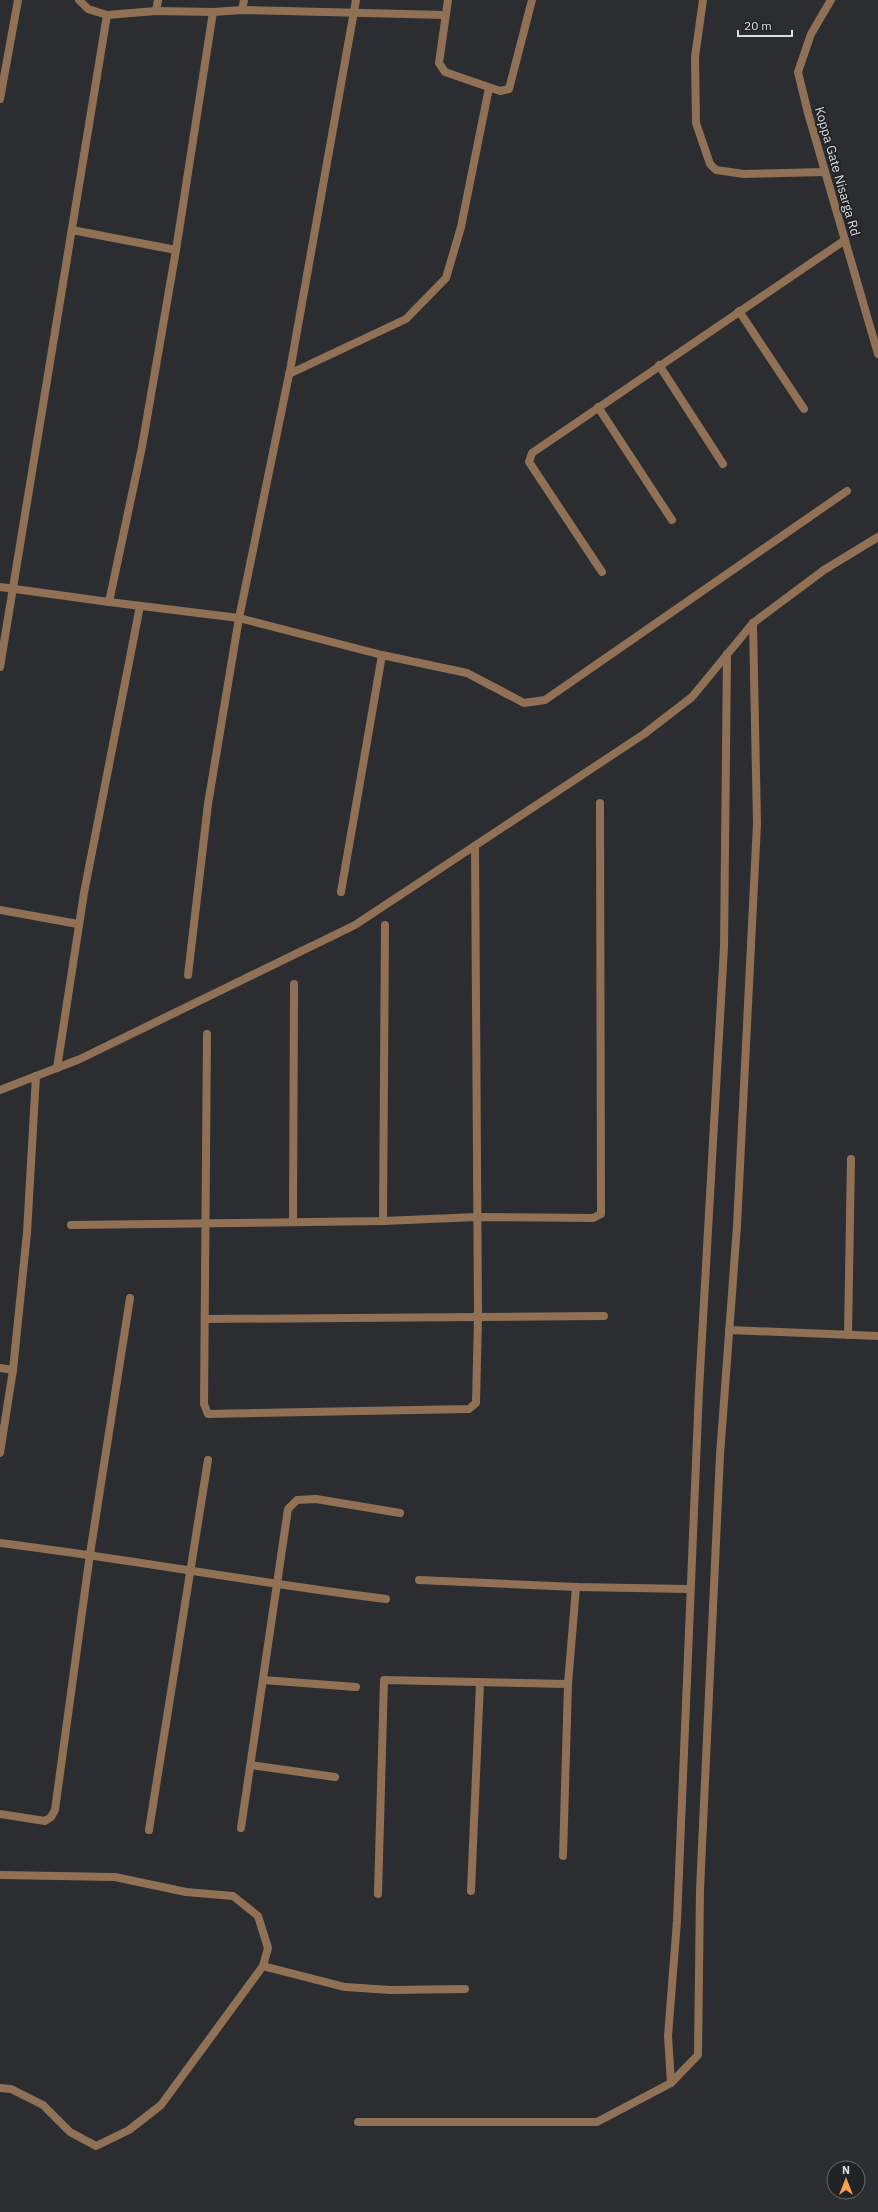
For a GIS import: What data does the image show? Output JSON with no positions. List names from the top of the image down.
{
  "streets": {
    "street": ["Koppa Gate Nisarga Rd"]
  },
  "scale_bar": "20 m",
  "north": "top"
}
